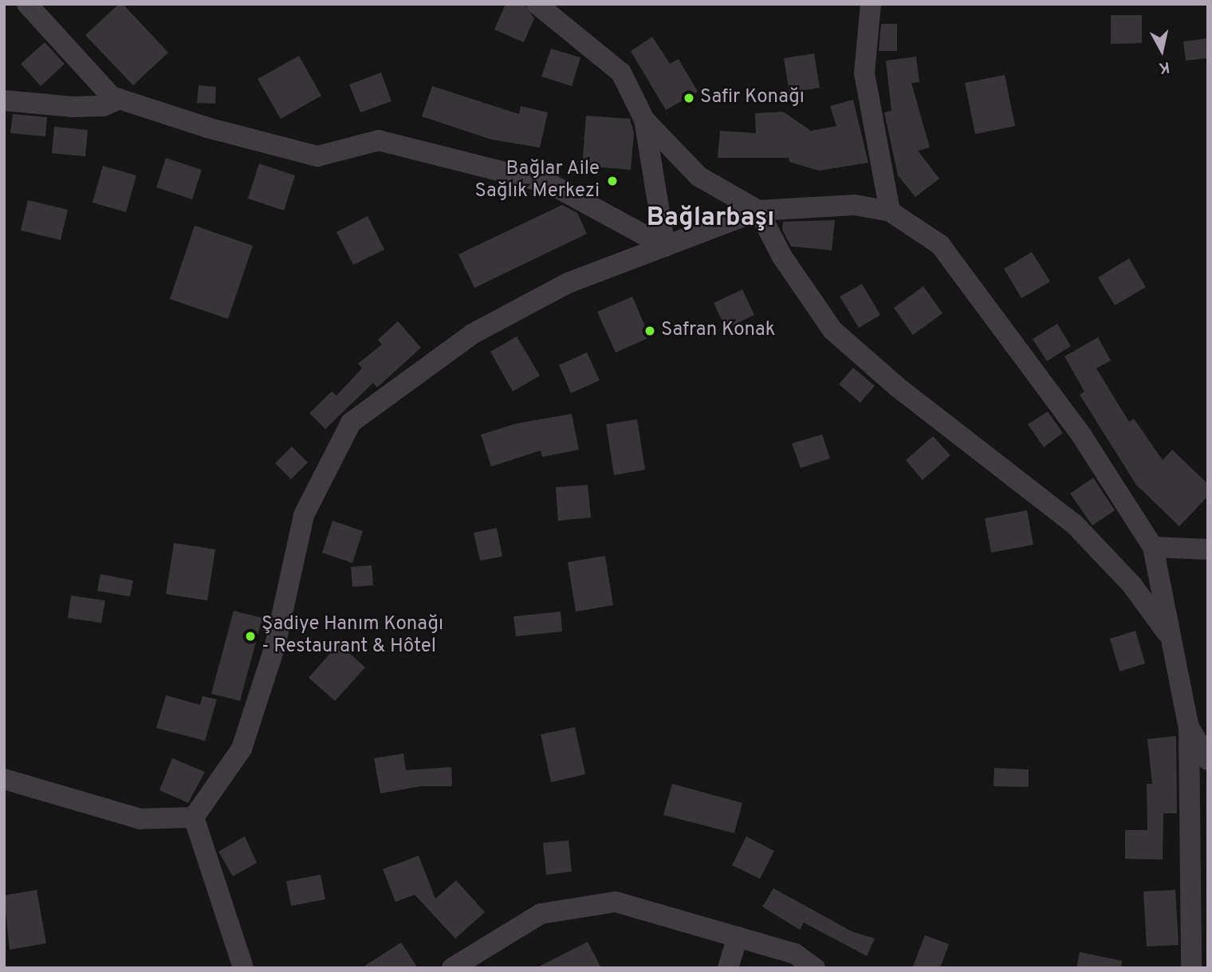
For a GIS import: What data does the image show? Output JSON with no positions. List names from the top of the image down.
{
  "districts": ["Bağlarbaşı"],
  "places": [
    "Safir Konağı",
    "Bağlar Aile Sağlık Merkezi",
    "Safran Konak",
    "Şadiye Hanım Konağı - Restaurant & Hôtel"
  ],
  "north": "bottom"
}
